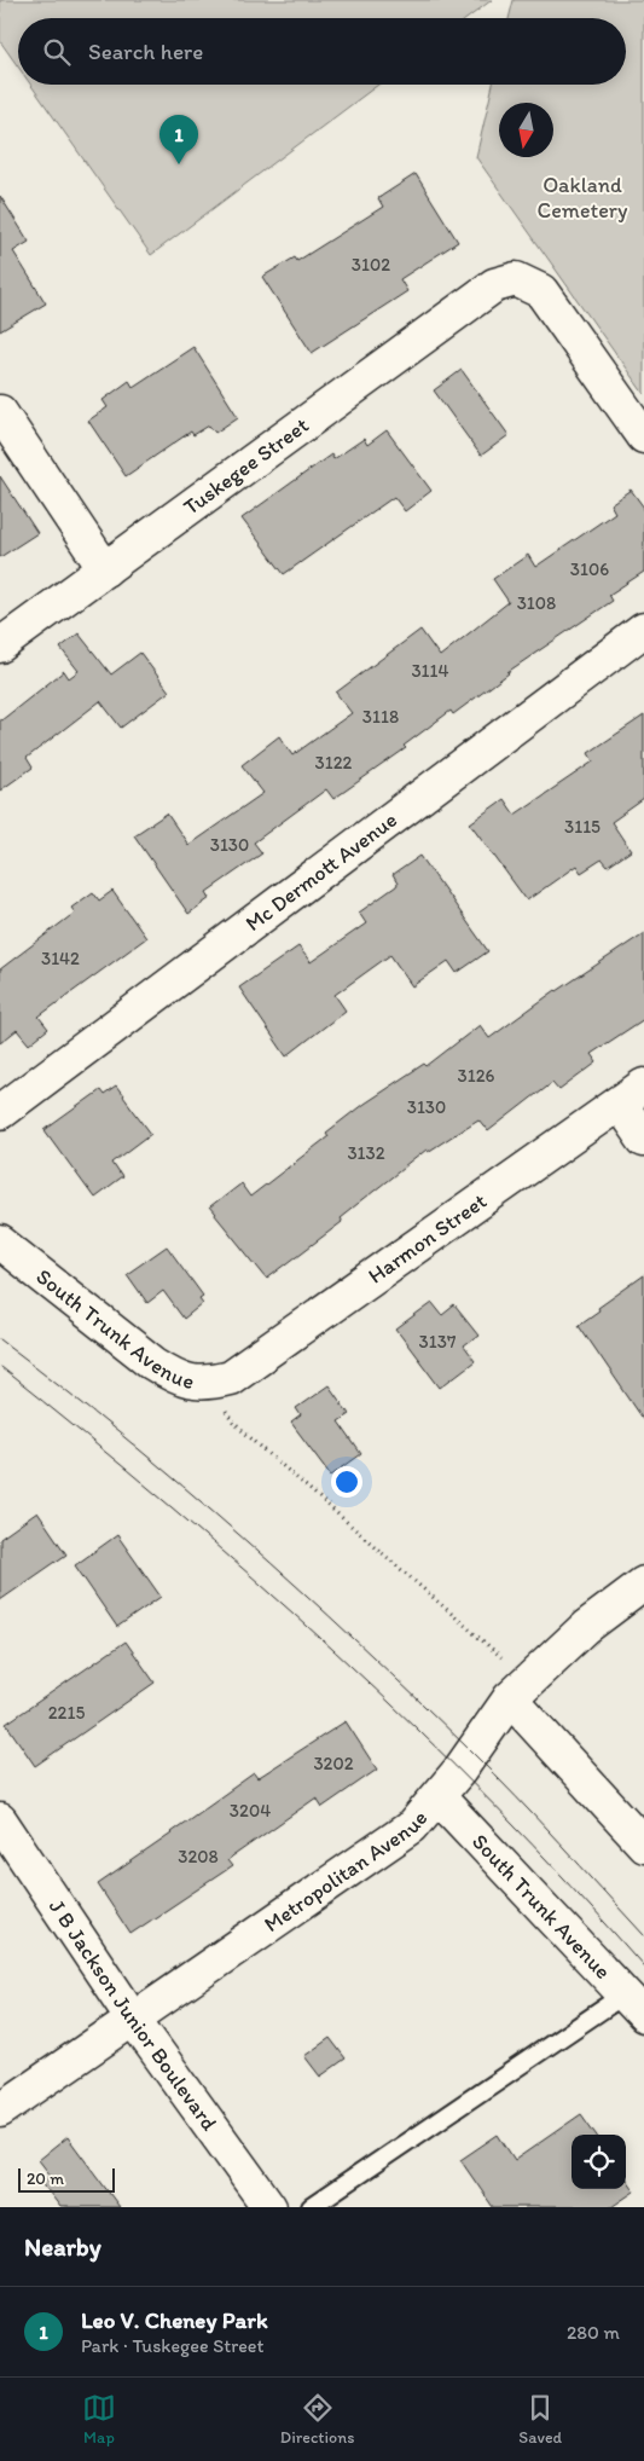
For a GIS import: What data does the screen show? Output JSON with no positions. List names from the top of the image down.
{
  "streets": {
    "street": [
      "Tuskegee Street",
      "Mc Dermott Avenue",
      "Harmon Street",
      "South Trunk Avenue",
      "Metropolitan Avenue",
      "J B Jackson Junior Boulevard"
    ]
  },
  "crossings": [
    ["Harmon Street", "South Trunk Avenue"],
    ["South Trunk Avenue", "Metropolitan Avenue"],
    ["Metropolitan Avenue", "J B Jackson Junior Boulevard"]
  ],
  "parks": ["Oakland Cemetery"],
  "house_numbers": [
    "3102",
    "3106",
    "3108",
    "3114",
    "3118",
    "3122",
    "3115",
    "3130",
    "3142",
    "3126",
    "3130",
    "3132",
    "3137",
    "2215",
    "3202",
    "3204",
    "3208"
  ],
  "scale_bar": "20 m",
  "north": "bottom",
  "page": {
    "search": "Search here",
    "pins": "1",
    "scale": "20 m",
    "heading": "Nearby",
    "list": [
      {
        "mark": "1",
        "name": "Leo V. Cheney Park",
        "note": "Park · Tuskegee Street",
        "value": "280 m"
      }
    ],
    "nav": ["Map", "Directions", "Saved"]
  }
}
